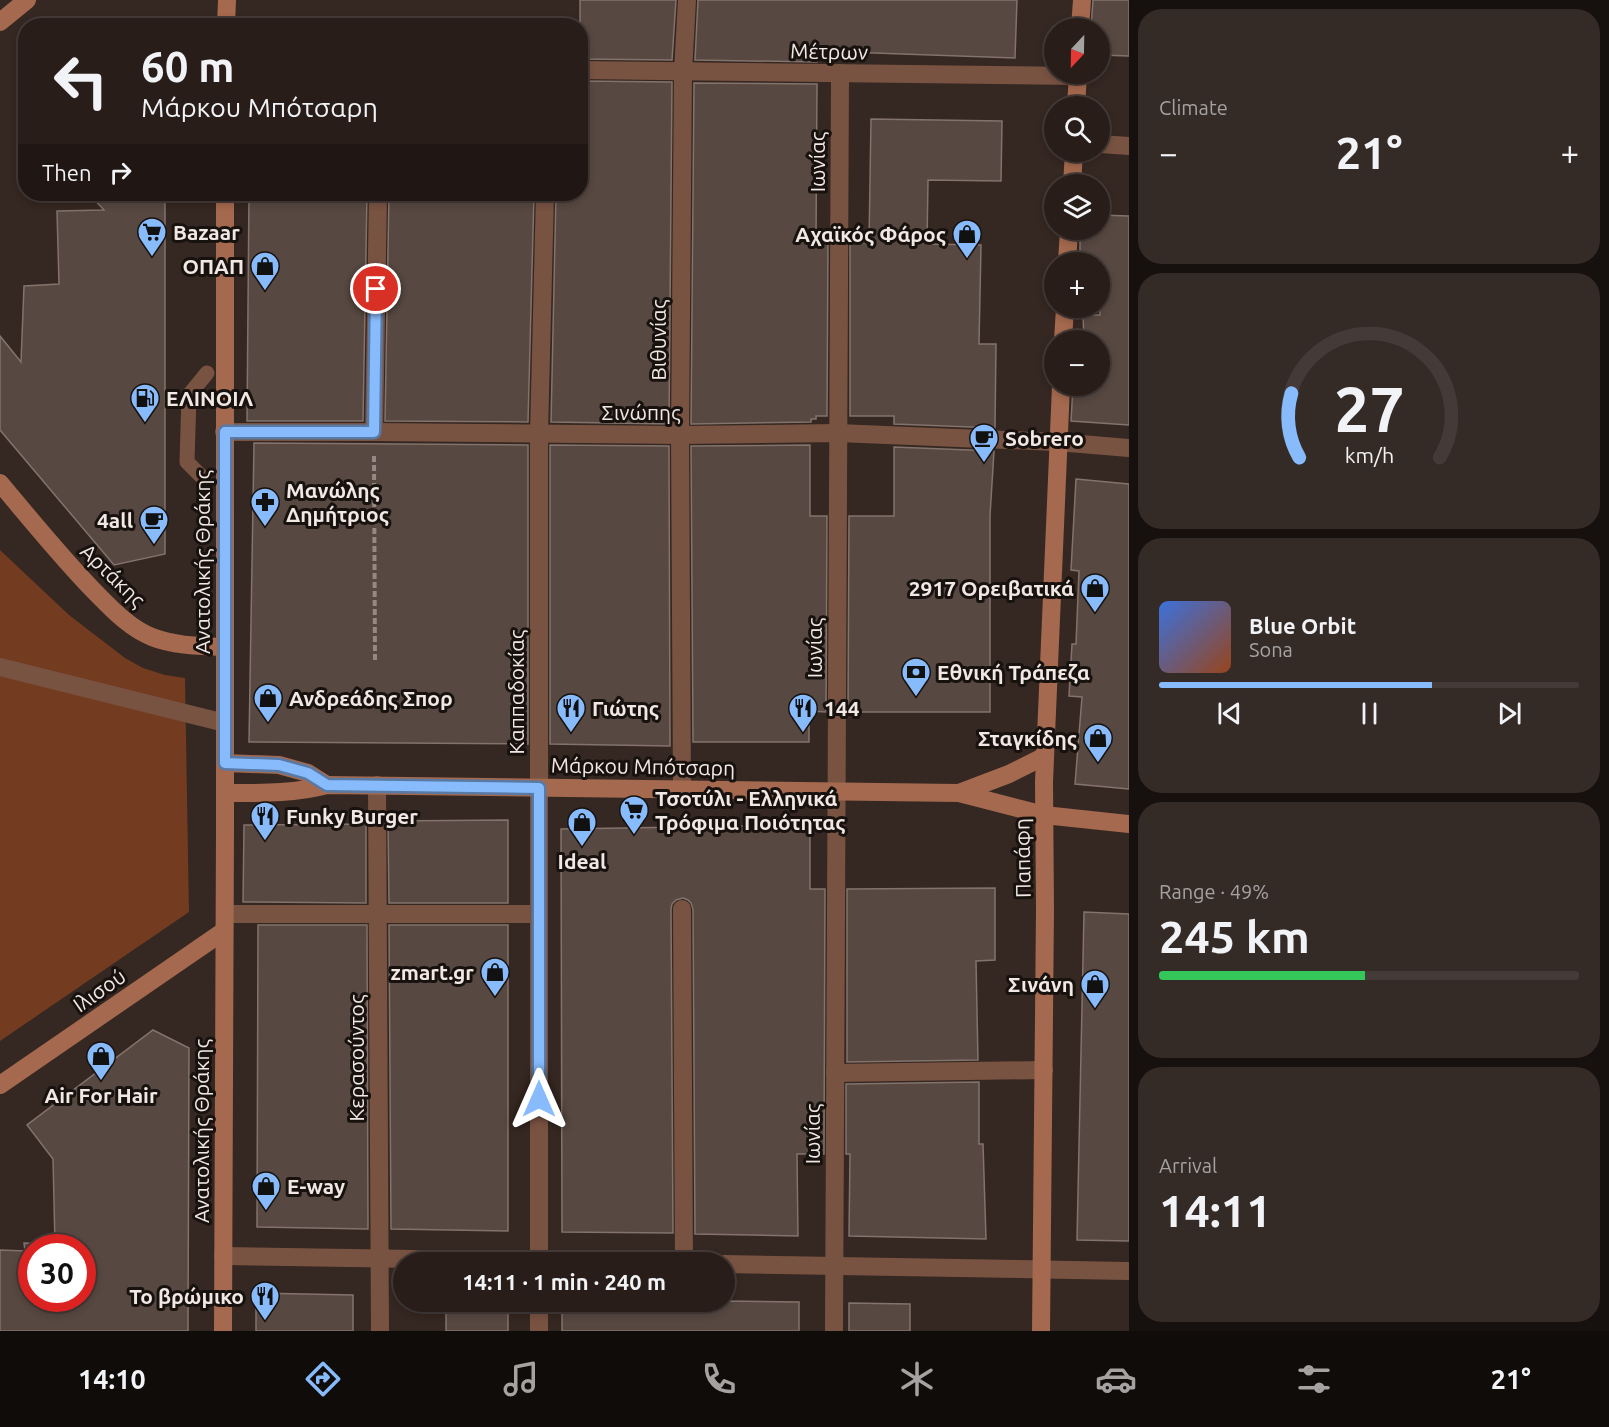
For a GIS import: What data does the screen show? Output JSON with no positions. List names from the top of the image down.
{
  "streets": {
    "street": [
      "Μέτρων",
      "Ιωνίας",
      "Βιθυνίας",
      "Σινώπης",
      "Ανατολικής Θράκης",
      "Αρτάκης",
      "Καππαδοκίας",
      "Μάρκου Μπότσαρη",
      "Παπάφη",
      "Ιλισού",
      "Κερασούντος"
    ]
  },
  "crossings": [
    ["Μέτρων", "Ιωνίας"],
    ["Μέτρων", "Βιθυνίας"],
    ["Ιωνίας", "Σινώπης"],
    ["Ιωνίας", "Μάρκου Μπότσαρη"],
    ["Βιθυνίας", "Σινώπης"],
    ["Βιθυνίας", "Μάρκου Μπότσαρη"],
    ["Σινώπης", "Ανατολικής Θράκης"],
    ["Σινώπης", "Καππαδοκίας"],
    ["Σινώπης", "Παπάφη"],
    ["Ανατολικής Θράκης", "Αρτάκης"],
    ["Ανατολικής Θράκης", "Μάρκου Μπότσαρη"],
    ["Ανατολικής Θράκης", "Ιλισού"],
    ["Καππαδοκίας", "Μάρκου Μπότσαρη"],
    ["Μάρκου Μπότσαρη", "Παπάφη"],
    ["Μάρκου Μπότσαρη", "Κερασούντος"]
  ],
  "places": {
    "supermarket": ["Bazaar", "Τσοτύλι - Ελληνικά Τρόφιμα Ποιότητας"],
    "shop": [
      "Αχαϊκός Φάρος",
      "ΟΠΑΠ",
      "2917 Ορειβατικά",
      "Ανδρεάδης Σπορ",
      "Σταγκίδης",
      "Ideal",
      "zmart.gr",
      "Σινάνη",
      "Air For Hair",
      "E-way"
    ],
    "fuel station": ["ΕΛΙΝΟΙΛ"],
    "cafe": ["Sobrero", "4all"],
    "pharmacy": ["Μανώλης Δημήτριος"],
    "bank": ["Εθνική Τράπεζα"],
    "restaurant": [
      "Γιώτης",
      "144",
      "Funky Burger",
      "Το βρώμικο"
    ]
  },
  "north": "bottom",
  "page": {
    "tile": [
      "Climate",
      ["Range · 49%", "245 km"],
      ["Arrival", "14:11"]
    ],
    "map_buttons": ["+", "−"],
    "turn": ["60 m", "Μάρκου Μπότσαρη"],
    "heat": ["−", "21°", "+"],
    "then": "Then",
    "song": ["Blue Orbit", "Sona"],
    "limit": "30",
    "trip": "14:11 · 1 min · 240 m",
    "tabs": ["14:10", "21°"],
    "gauge": ["27", "km/h"]
  }
}
